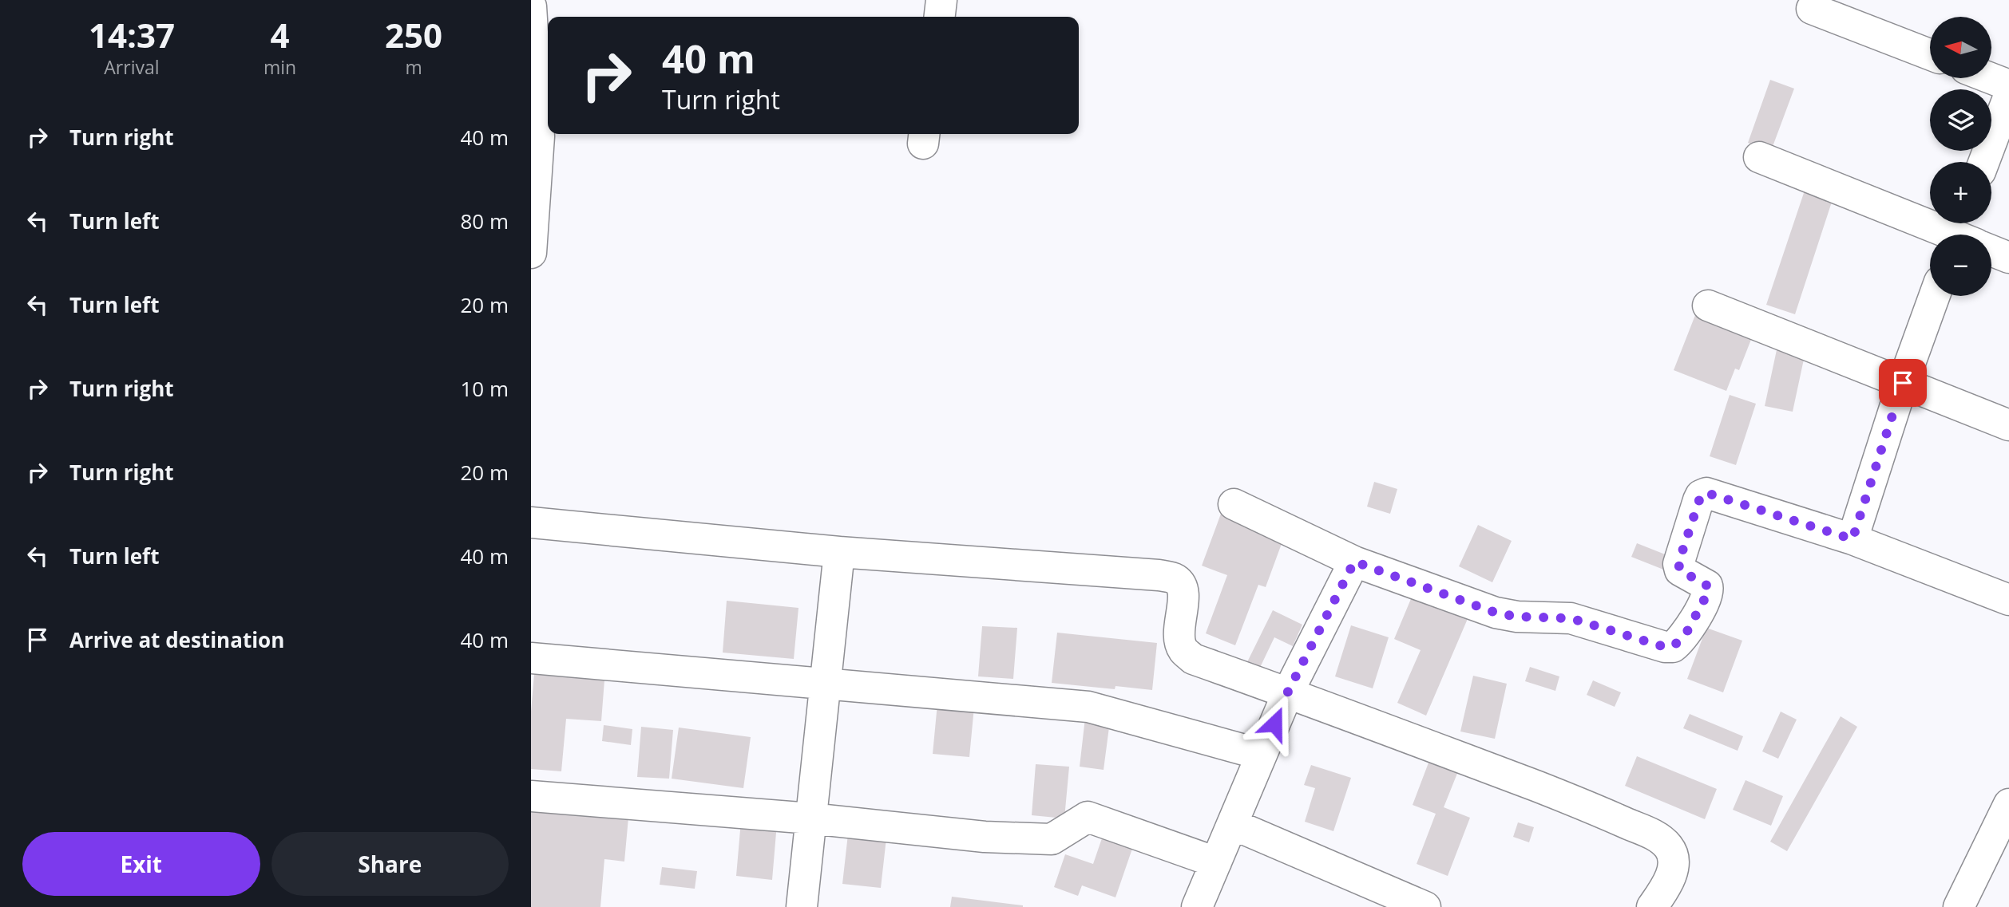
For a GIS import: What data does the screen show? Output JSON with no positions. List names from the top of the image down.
{
  "north": "left",
  "page": {
    "eta": [
      "14:37",
      "Arrival",
      "4",
      "min",
      "250",
      "m"
    ],
    "map_buttons": ["+", "−"],
    "turn": ["40 m", "Turn right"],
    "list": [
      {
        "name": "Turn right",
        "value": "40 m"
      },
      {
        "name": "Turn left",
        "value": "80 m"
      },
      {
        "name": "Turn left",
        "value": "20 m"
      },
      {
        "name": "Turn right",
        "value": "10 m"
      },
      {
        "name": "Turn right",
        "value": "20 m"
      },
      {
        "name": "Turn left",
        "value": "40 m"
      },
      {
        "name": "Arrive at destination",
        "value": "40 m"
      }
    ],
    "buttons": ["Exit", "Share"]
  }
}
